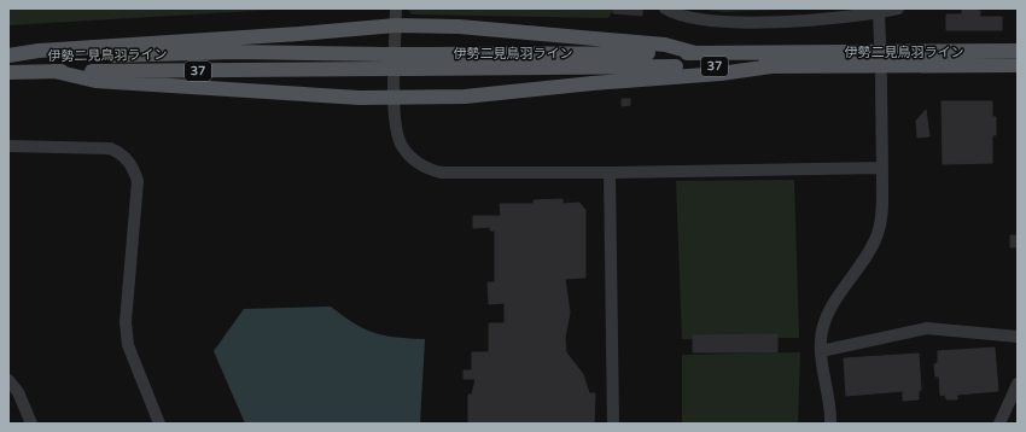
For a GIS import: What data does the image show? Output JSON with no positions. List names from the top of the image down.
{
  "streets": {
    "main road": ["伊勢二見鳥羽ライン", "37"]
  }
}
